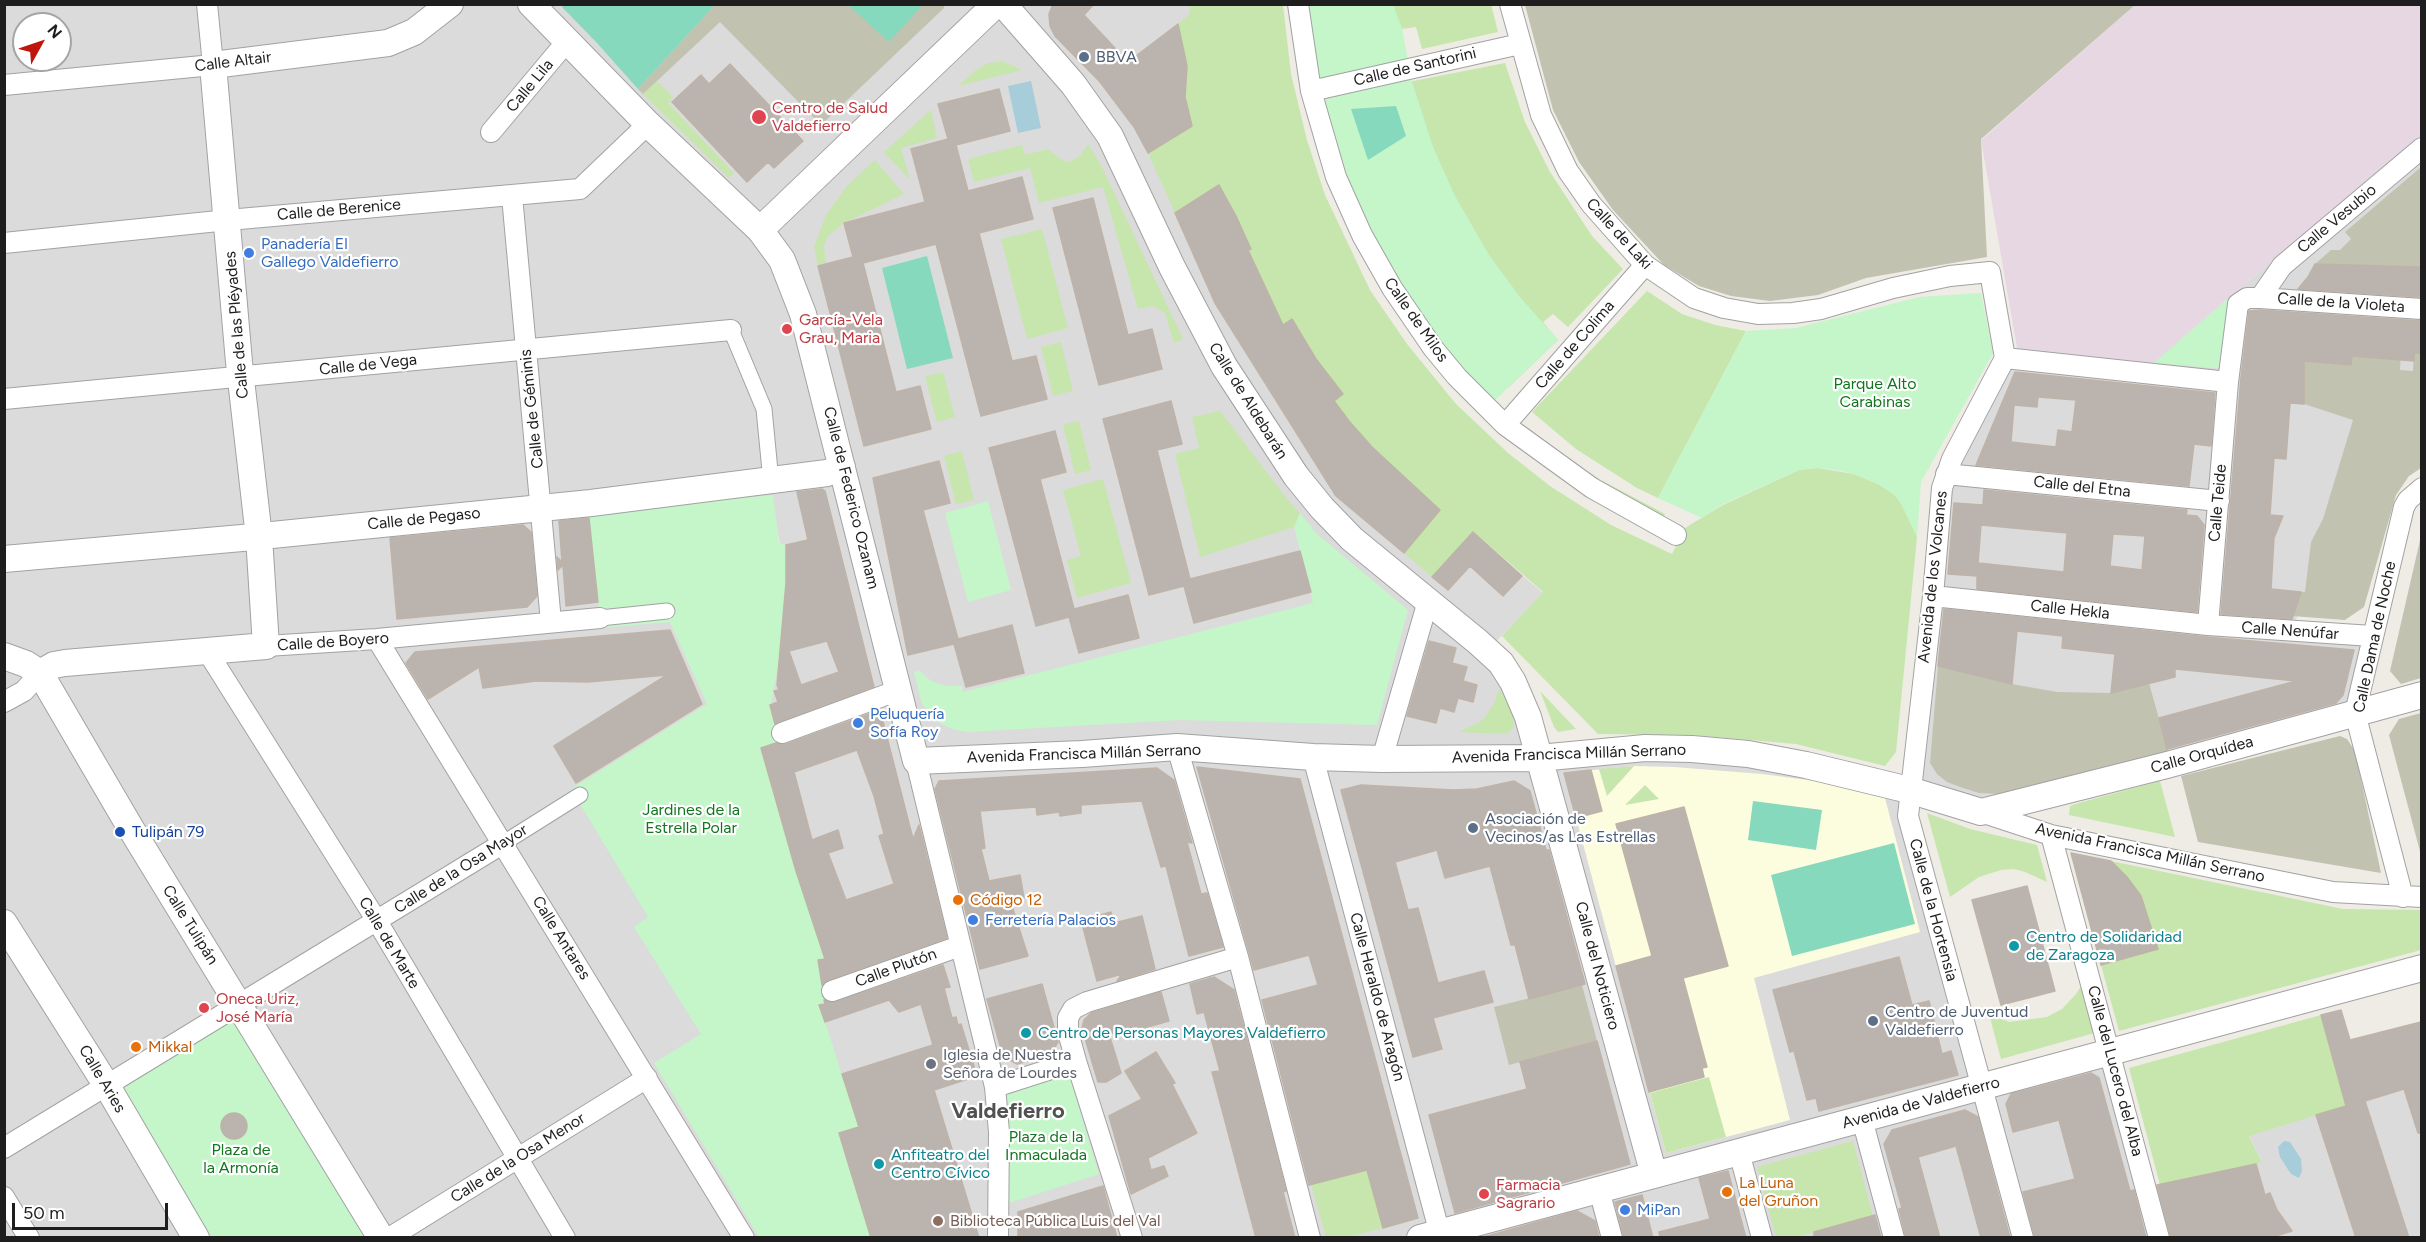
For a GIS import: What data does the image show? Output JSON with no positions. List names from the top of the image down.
{
  "streets": {
    "street": [
      "Calle Altair",
      "Calle de Santorini",
      "Calle Lila",
      "Calle de Berenice",
      "Calle Vesubio",
      "Calle de Laki",
      "Calle de la Violeta",
      "Calle de Milos",
      "Calle de las Pléyades",
      "Calle de Colima",
      "Calle de Vega",
      "Calle de Aldebarán",
      "Calle de Géminis",
      "Calle del Etna",
      "Calle de Federico Ozanam",
      "Calle Teide",
      "Calle de Pegaso",
      "Avenida de los Volcanes",
      "Calle Hekla",
      "Calle Nenúfar",
      "Calle Dama de Noche",
      "Calle de Boyero",
      "Avenida Francisca Millán Serrano",
      "Calle Orquídea",
      "Calle de la Osa Mayor",
      "Calle de la Hortensia",
      "Calle Tulipán",
      "Calle Antares",
      "Calle de Marte",
      "Calle del Noticiero",
      "Calle Plutón",
      "Calle Heraldo de Aragón",
      "Calle del Lucero del Alba",
      "Calle Aries",
      "Avenida de Valdefierro",
      "Calle de la Osa Menor"
    ]
  },
  "crossings": [
    ["Calle Altair", "Calle de las Pléyades"],
    ["Calle de Santorini", "Calle de Laki"],
    ["Calle de Santorini", "Calle de Milos"],
    ["Calle Lila", "Calle de Federico Ozanam"],
    ["Calle de Berenice", "Calle de las Pléyades"],
    ["Calle de Berenice", "Calle de Géminis"],
    ["Calle de Berenice", "Calle de Federico Ozanam"],
    ["Calle Vesubio", "Calle de la Violeta"],
    ["Calle Vesubio", "Calle Teide"],
    ["Calle de Laki", "Calle de Colima"],
    ["Calle de Laki", "Avenida de los Volcanes"],
    ["Calle de la Violeta", "Calle Teide"],
    ["Calle de Milos", "Calle de Colima"],
    ["Calle de las Pléyades", "Calle de Vega"],
    ["Calle de las Pléyades", "Calle de Pegaso"],
    ["Calle de las Pléyades", "Calle de Boyero"],
    ["Calle de Vega", "Calle de Géminis"],
    ["Calle de Aldebarán", "Avenida Francisca Millán Serrano"],
    ["Calle de Aldebarán", "Calle del Noticiero"],
    ["Calle de Géminis", "Calle de Pegaso"],
    ["Calle de Géminis", "Calle de Boyero"],
    ["Calle del Etna", "Calle Teide"],
    ["Calle del Etna", "Avenida de los Volcanes"],
    ["Calle de Federico Ozanam", "Calle de Pegaso"],
    ["Calle de Federico Ozanam", "Avenida Francisca Millán Serrano"],
    ["Calle de Federico Ozanam", "Calle Plutón"],
    ["Calle Teide", "Calle Hekla"],
    ["Calle Teide", "Calle Nenúfar"],
    ["Avenida de los Volcanes", "Calle Hekla"],
    ["Avenida de los Volcanes", "Avenida Francisca Millán Serrano"],
    ["Avenida de los Volcanes", "Calle de la Hortensia"],
    ["Calle Hekla", "Calle Nenúfar"],
    ["Calle Nenúfar", "Calle Dama de Noche"],
    ["Calle Dama de Noche", "Avenida Francisca Millán Serrano"],
    ["Calle Dama de Noche", "Calle Orquídea"],
    ["Calle de Boyero", "Calle Tulipán"],
    ["Calle de Boyero", "Calle Antares"],
    ["Calle de Boyero", "Calle de Marte"],
    ["Avenida Francisca Millán Serrano", "Calle Orquídea"],
    ["Avenida Francisca Millán Serrano", "Calle de la Hortensia"],
    ["Avenida Francisca Millán Serrano", "Calle del Noticiero"],
    ["Avenida Francisca Millán Serrano", "Calle Heraldo de Aragón"],
    ["Avenida Francisca Millán Serrano", "Calle del Lucero del Alba"],
    ["Calle de la Osa Mayor", "Calle Tulipán"],
    ["Calle de la Osa Mayor", "Calle Antares"],
    ["Calle de la Osa Mayor", "Calle de Marte"],
    ["Calle de la Osa Mayor", "Calle Aries"],
    ["Calle de la Hortensia", "Avenida de Valdefierro"],
    ["Calle Antares", "Calle de la Osa Menor"],
    ["Calle de Marte", "Calle de la Osa Menor"],
    ["Calle del Noticiero", "Avenida de Valdefierro"],
    ["Calle Heraldo de Aragón", "Avenida de Valdefierro"],
    ["Calle del Lucero del Alba", "Avenida de Valdefierro"]
  ],
  "districts": ["Valdefierro"],
  "parks": [
    "Parque Alto Carabinas",
    "Jardines de la Estrella Polar",
    "Plaza de la Inmaculada",
    "Plaza de la Armonía"
  ],
  "places": [
    "BBVA",
    "Centro de Salud Valdefierro",
    "Panadería El Gallego Valdefierro",
    "García-Vela Grau, Maria",
    "Peluquería Sofía Roy",
    "Asociación de Vecinos/as Las Estrellas",
    "Tulipán 79",
    "Código 12",
    "Ferretería Palacios",
    "Centro de Solidaridad de Zaragoza",
    "Oneca Uriz, José María",
    "Centro de Juventud Valdefierro",
    "Centro de Personas Mayores Valdefierro",
    "Mikkal",
    "Iglesia de Nuestra Señora de Lourdes",
    "Anfiteatro del Centro Cívico",
    "La Luna del Gruñon",
    "Farmacia Sagrario",
    "MiPan",
    "Biblioteca Pública Luis del Val"
  ],
  "scale_bar": "50 m",
  "north": "top right"
}
